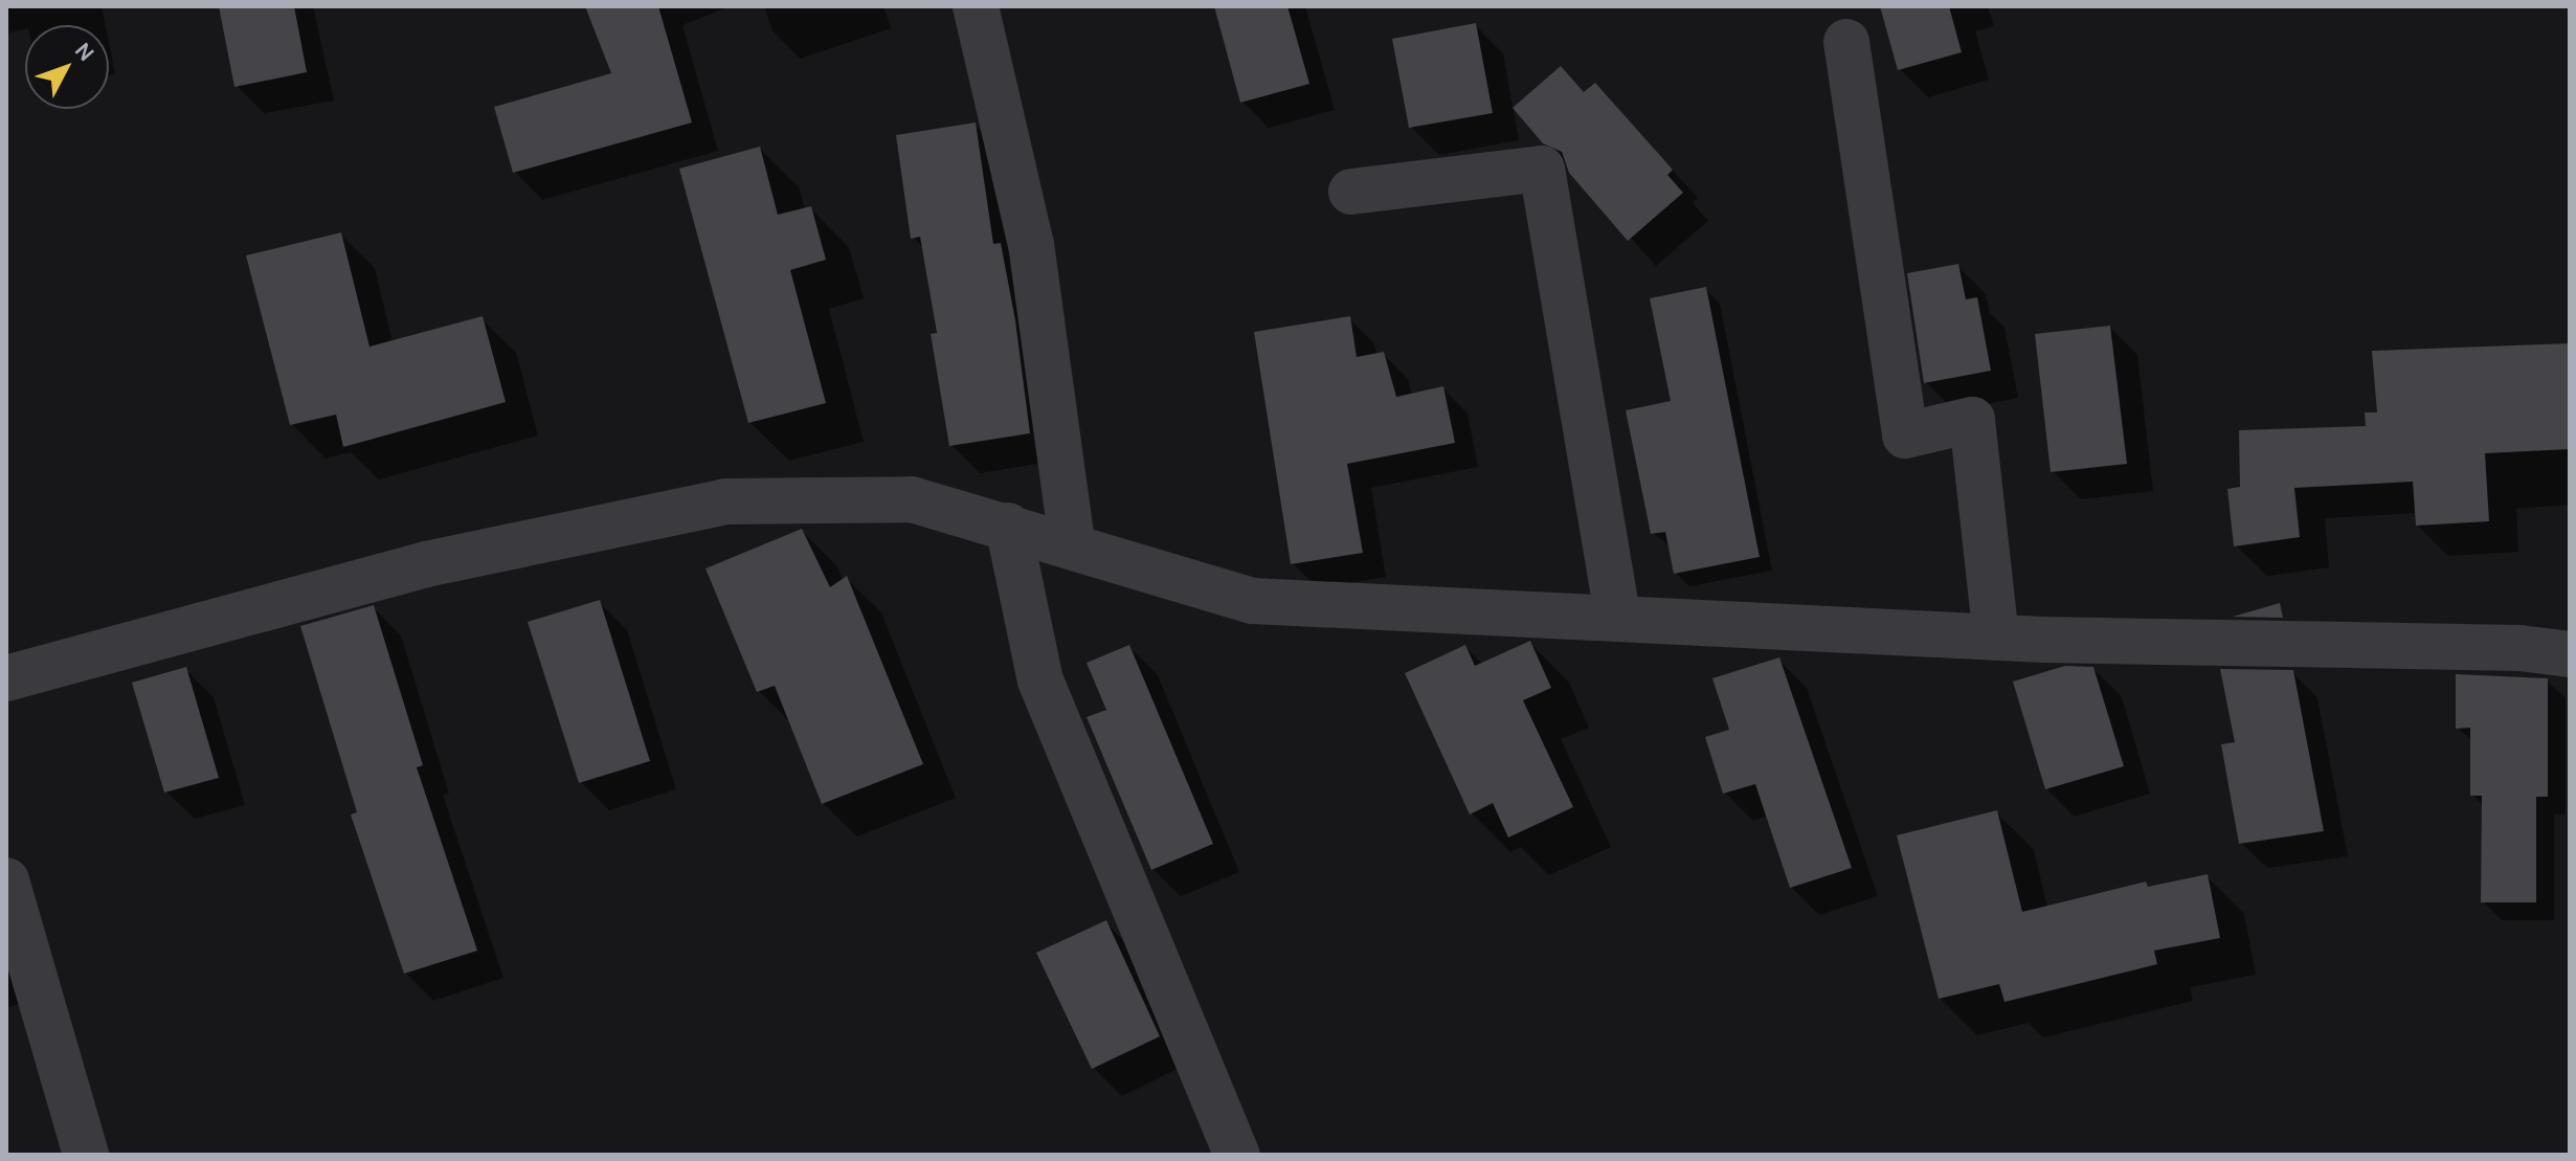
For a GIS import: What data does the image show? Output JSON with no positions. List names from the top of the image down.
{
  "north": "top right"
}
